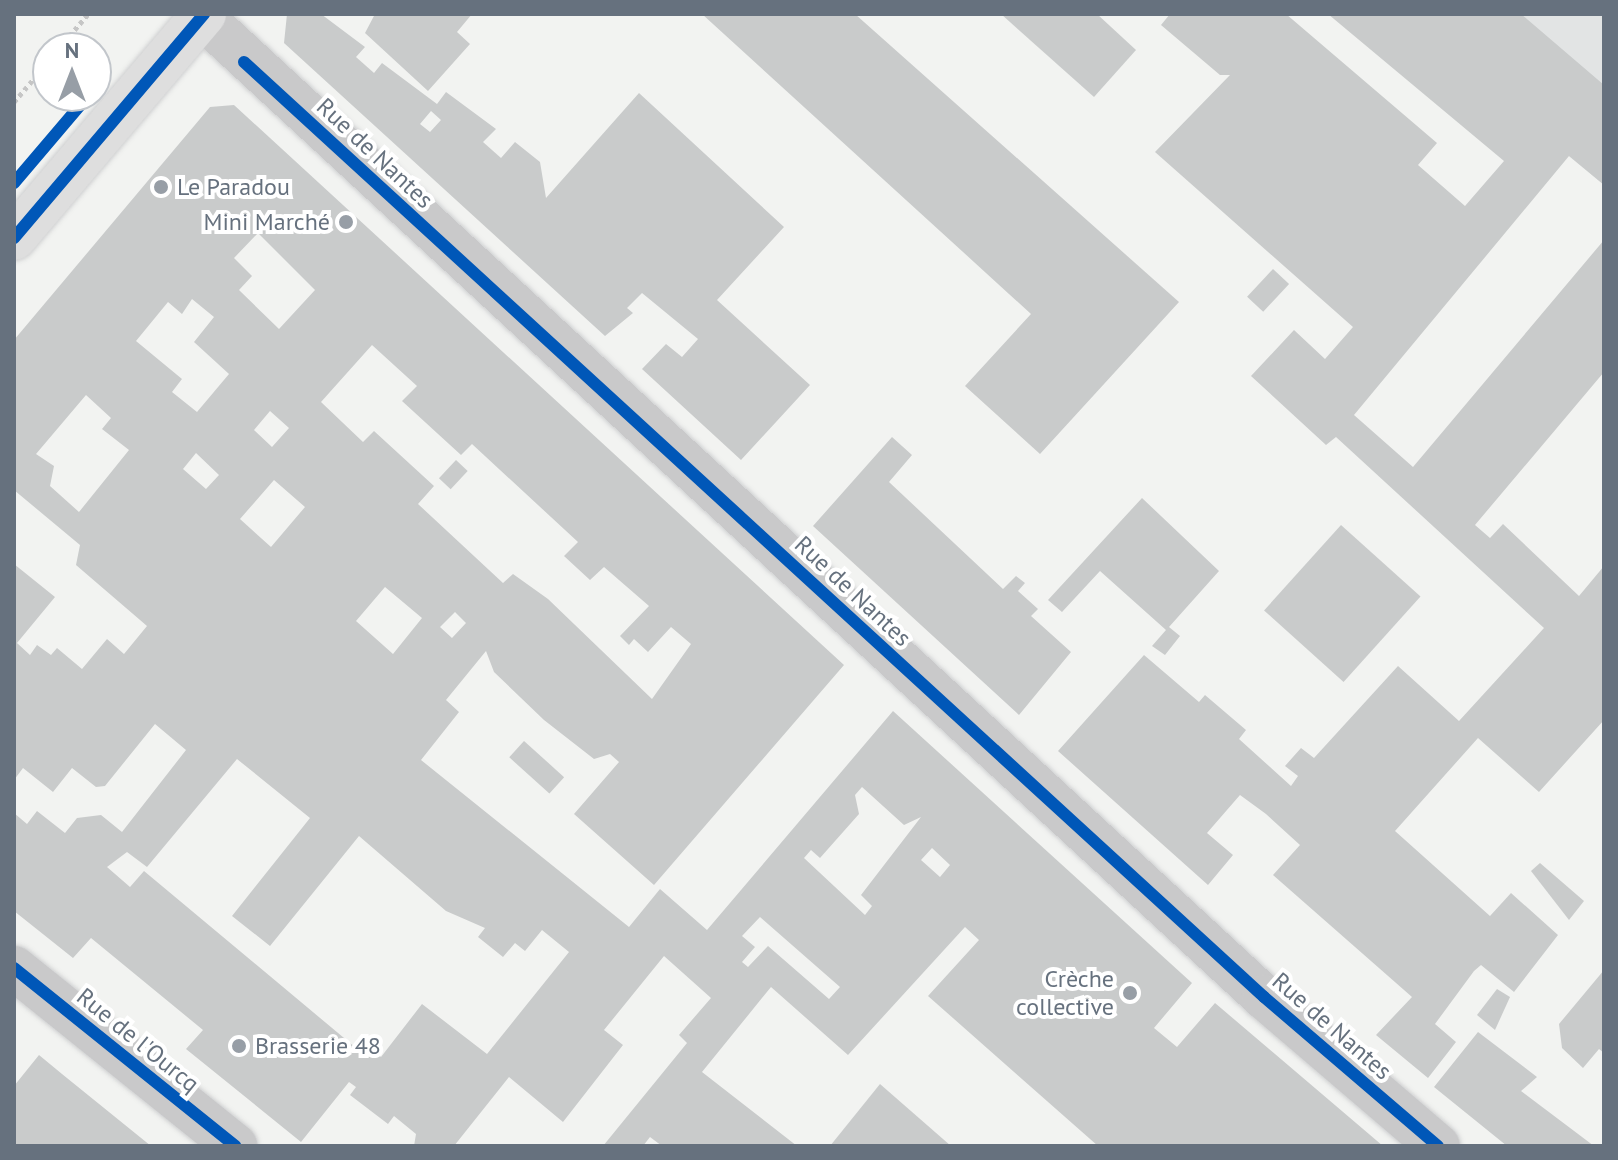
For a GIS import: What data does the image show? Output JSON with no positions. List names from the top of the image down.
{
  "streets": {
    "street": ["Rue de Nantes", "Rue de l'Ourcq"]
  },
  "places": [
    "Le Paradou",
    "Mini Marché",
    "Crèche collective",
    "Brasserie 48"
  ],
  "north": "top"
}
